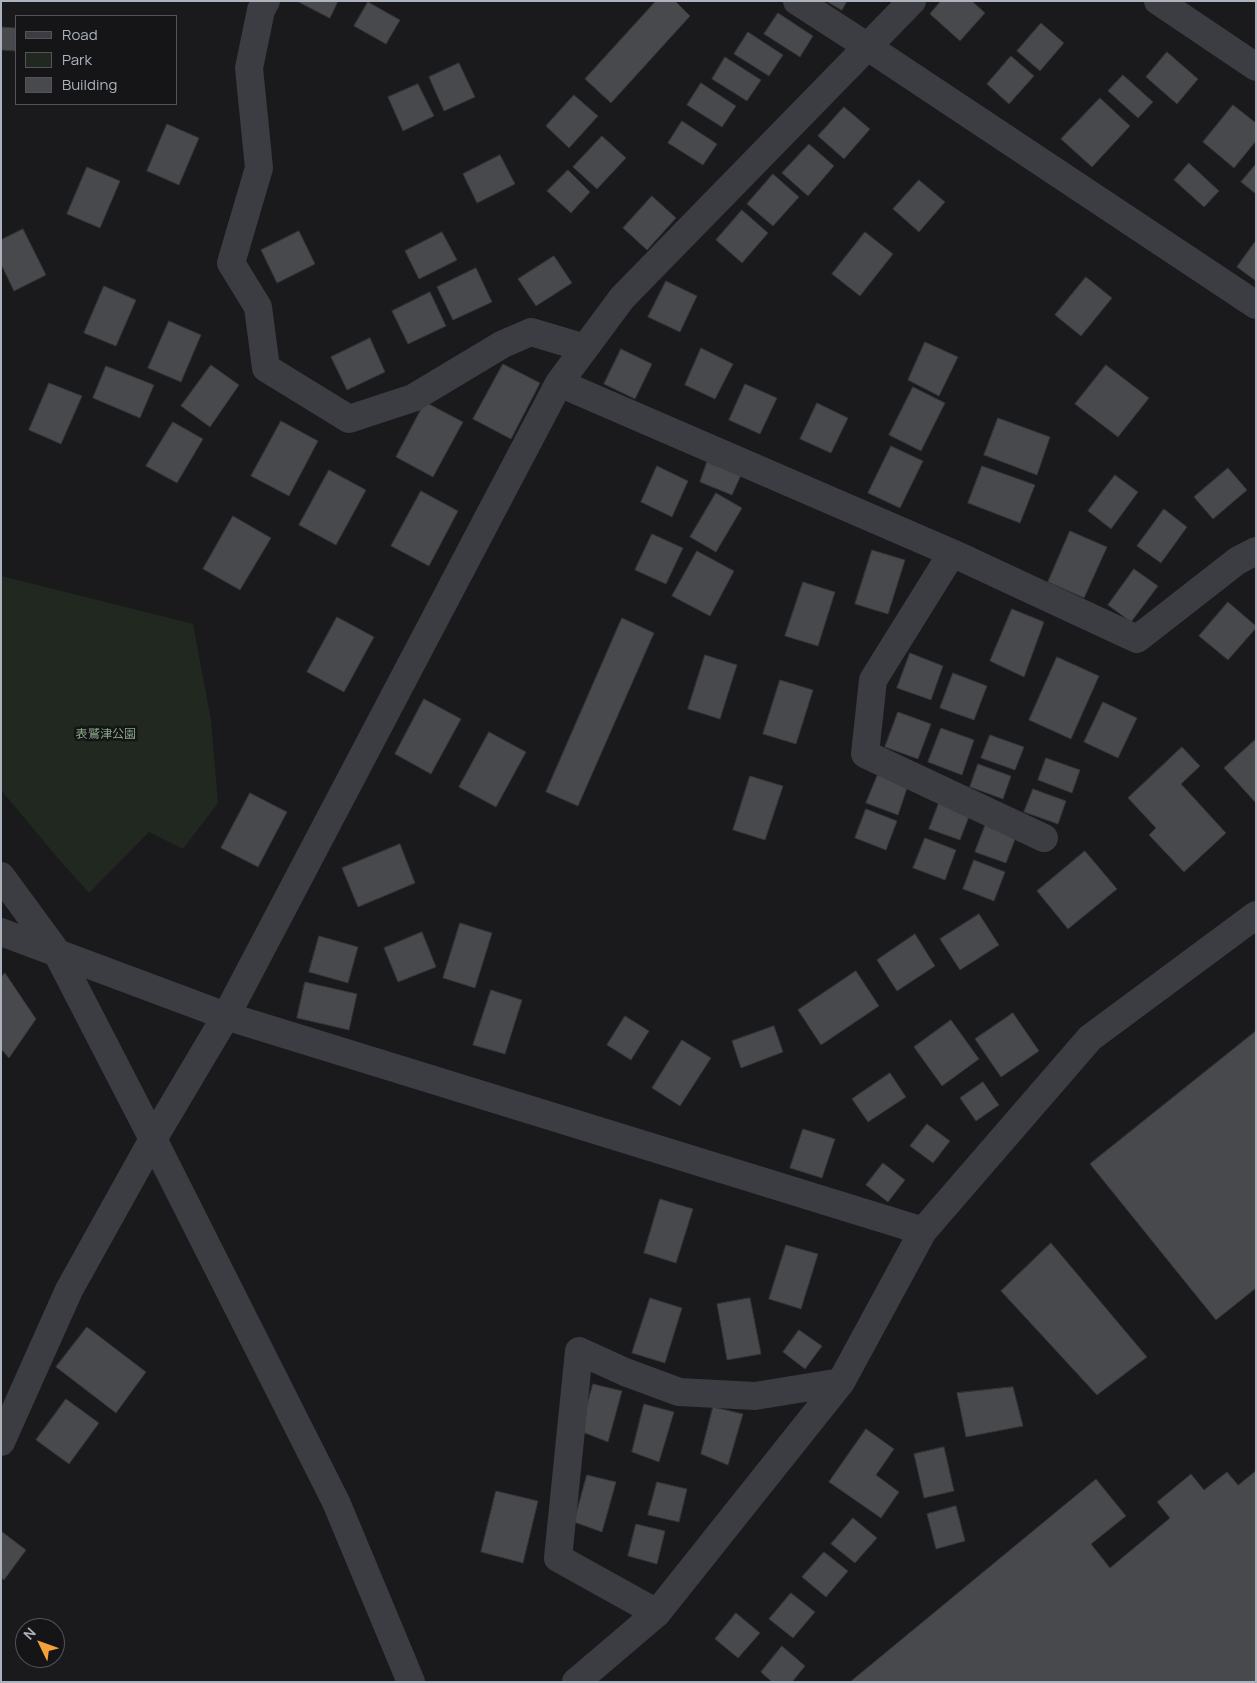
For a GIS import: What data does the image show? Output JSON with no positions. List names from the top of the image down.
{
  "parks": ["表鷲津公園"],
  "legend": ["Road", "Park", "Building"],
  "north": "top left"
}
